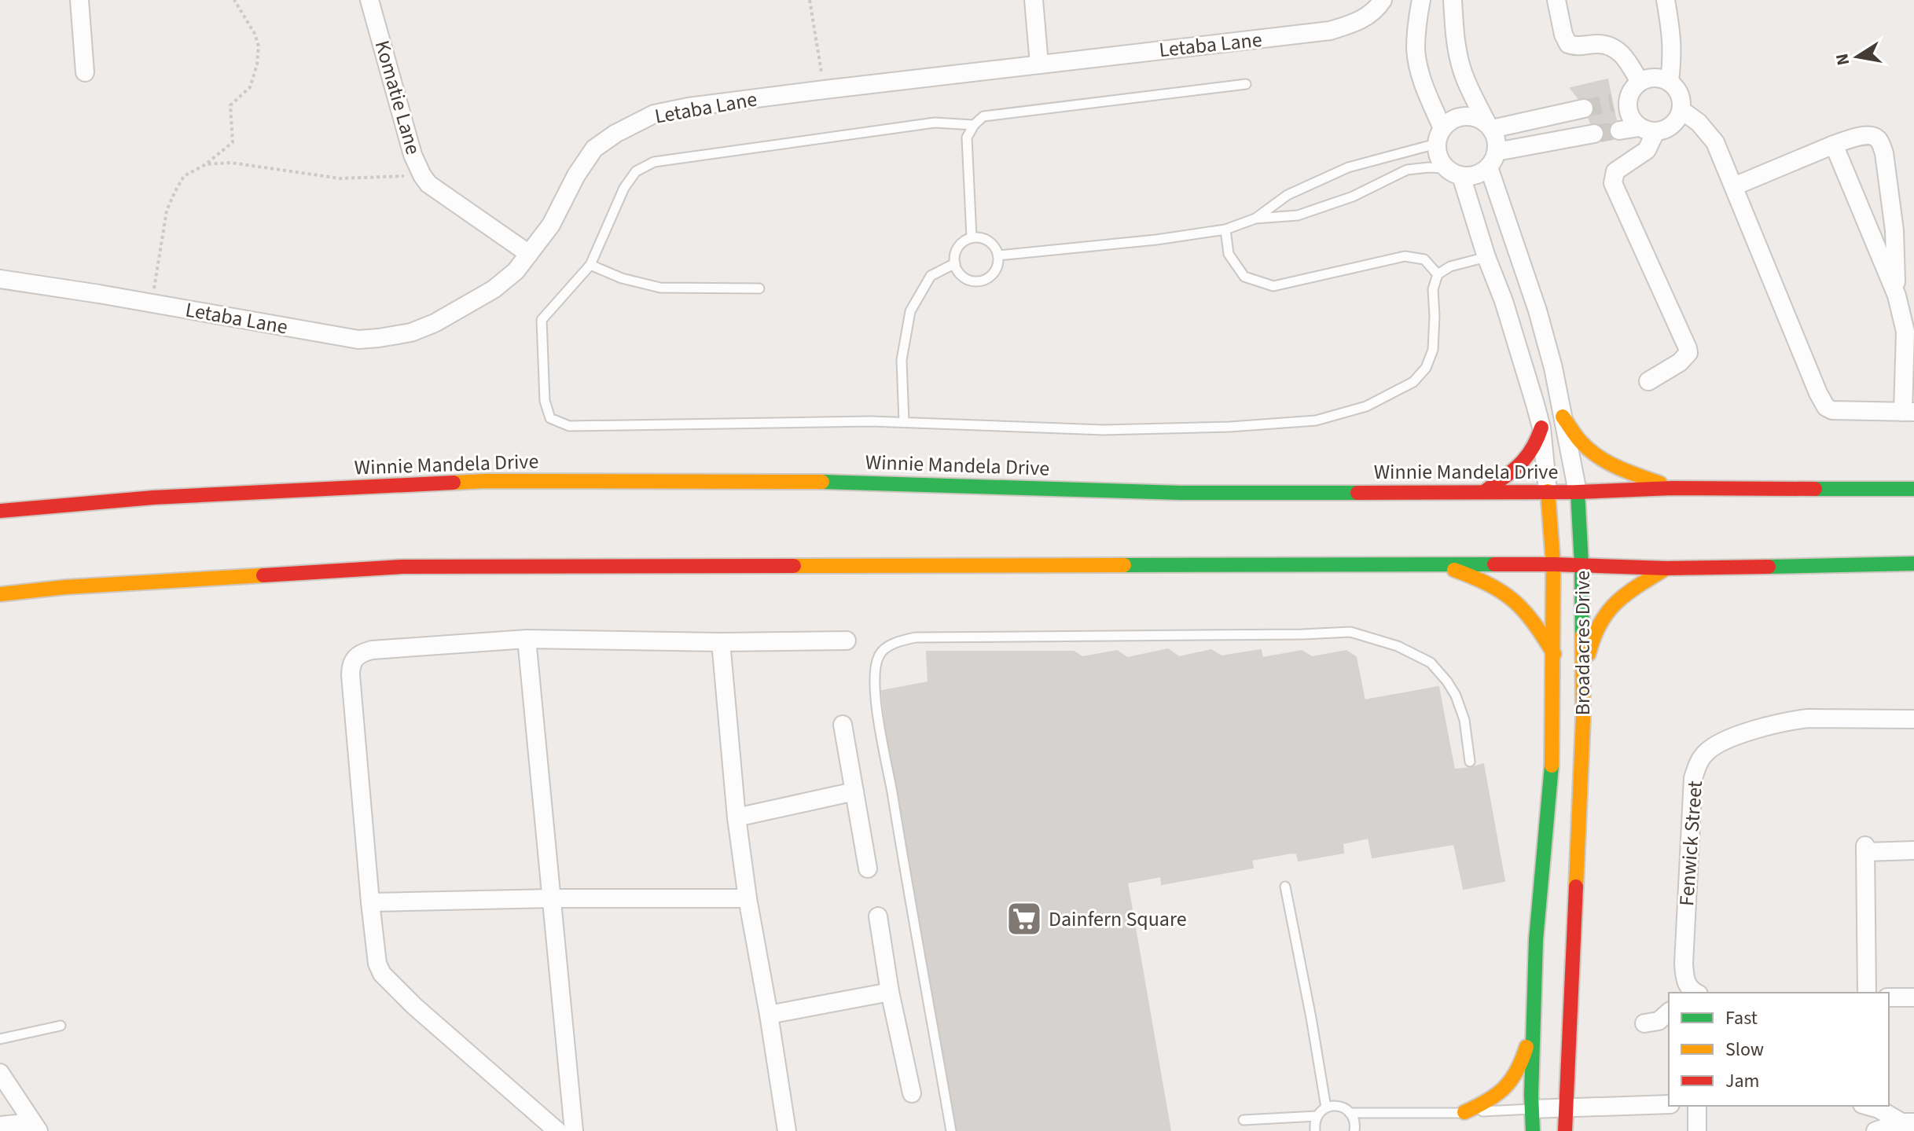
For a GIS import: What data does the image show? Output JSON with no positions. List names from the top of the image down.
{
  "streets": {
    "main road": ["Winnie Mandela Drive", "Broadacres Drive"],
    "street": ["Letaba Lane", "Komatie Lane", "Fenwick Street"]
  },
  "crossings": [
    ["Letaba Lane", "Komatie Lane"],
    ["Winnie Mandela Drive", "Broadacres Drive"]
  ],
  "places": {
    "supermarket": ["Dainfern Square"]
  },
  "legend": ["Fast", "Slow", "Jam"],
  "north": "left"
}
